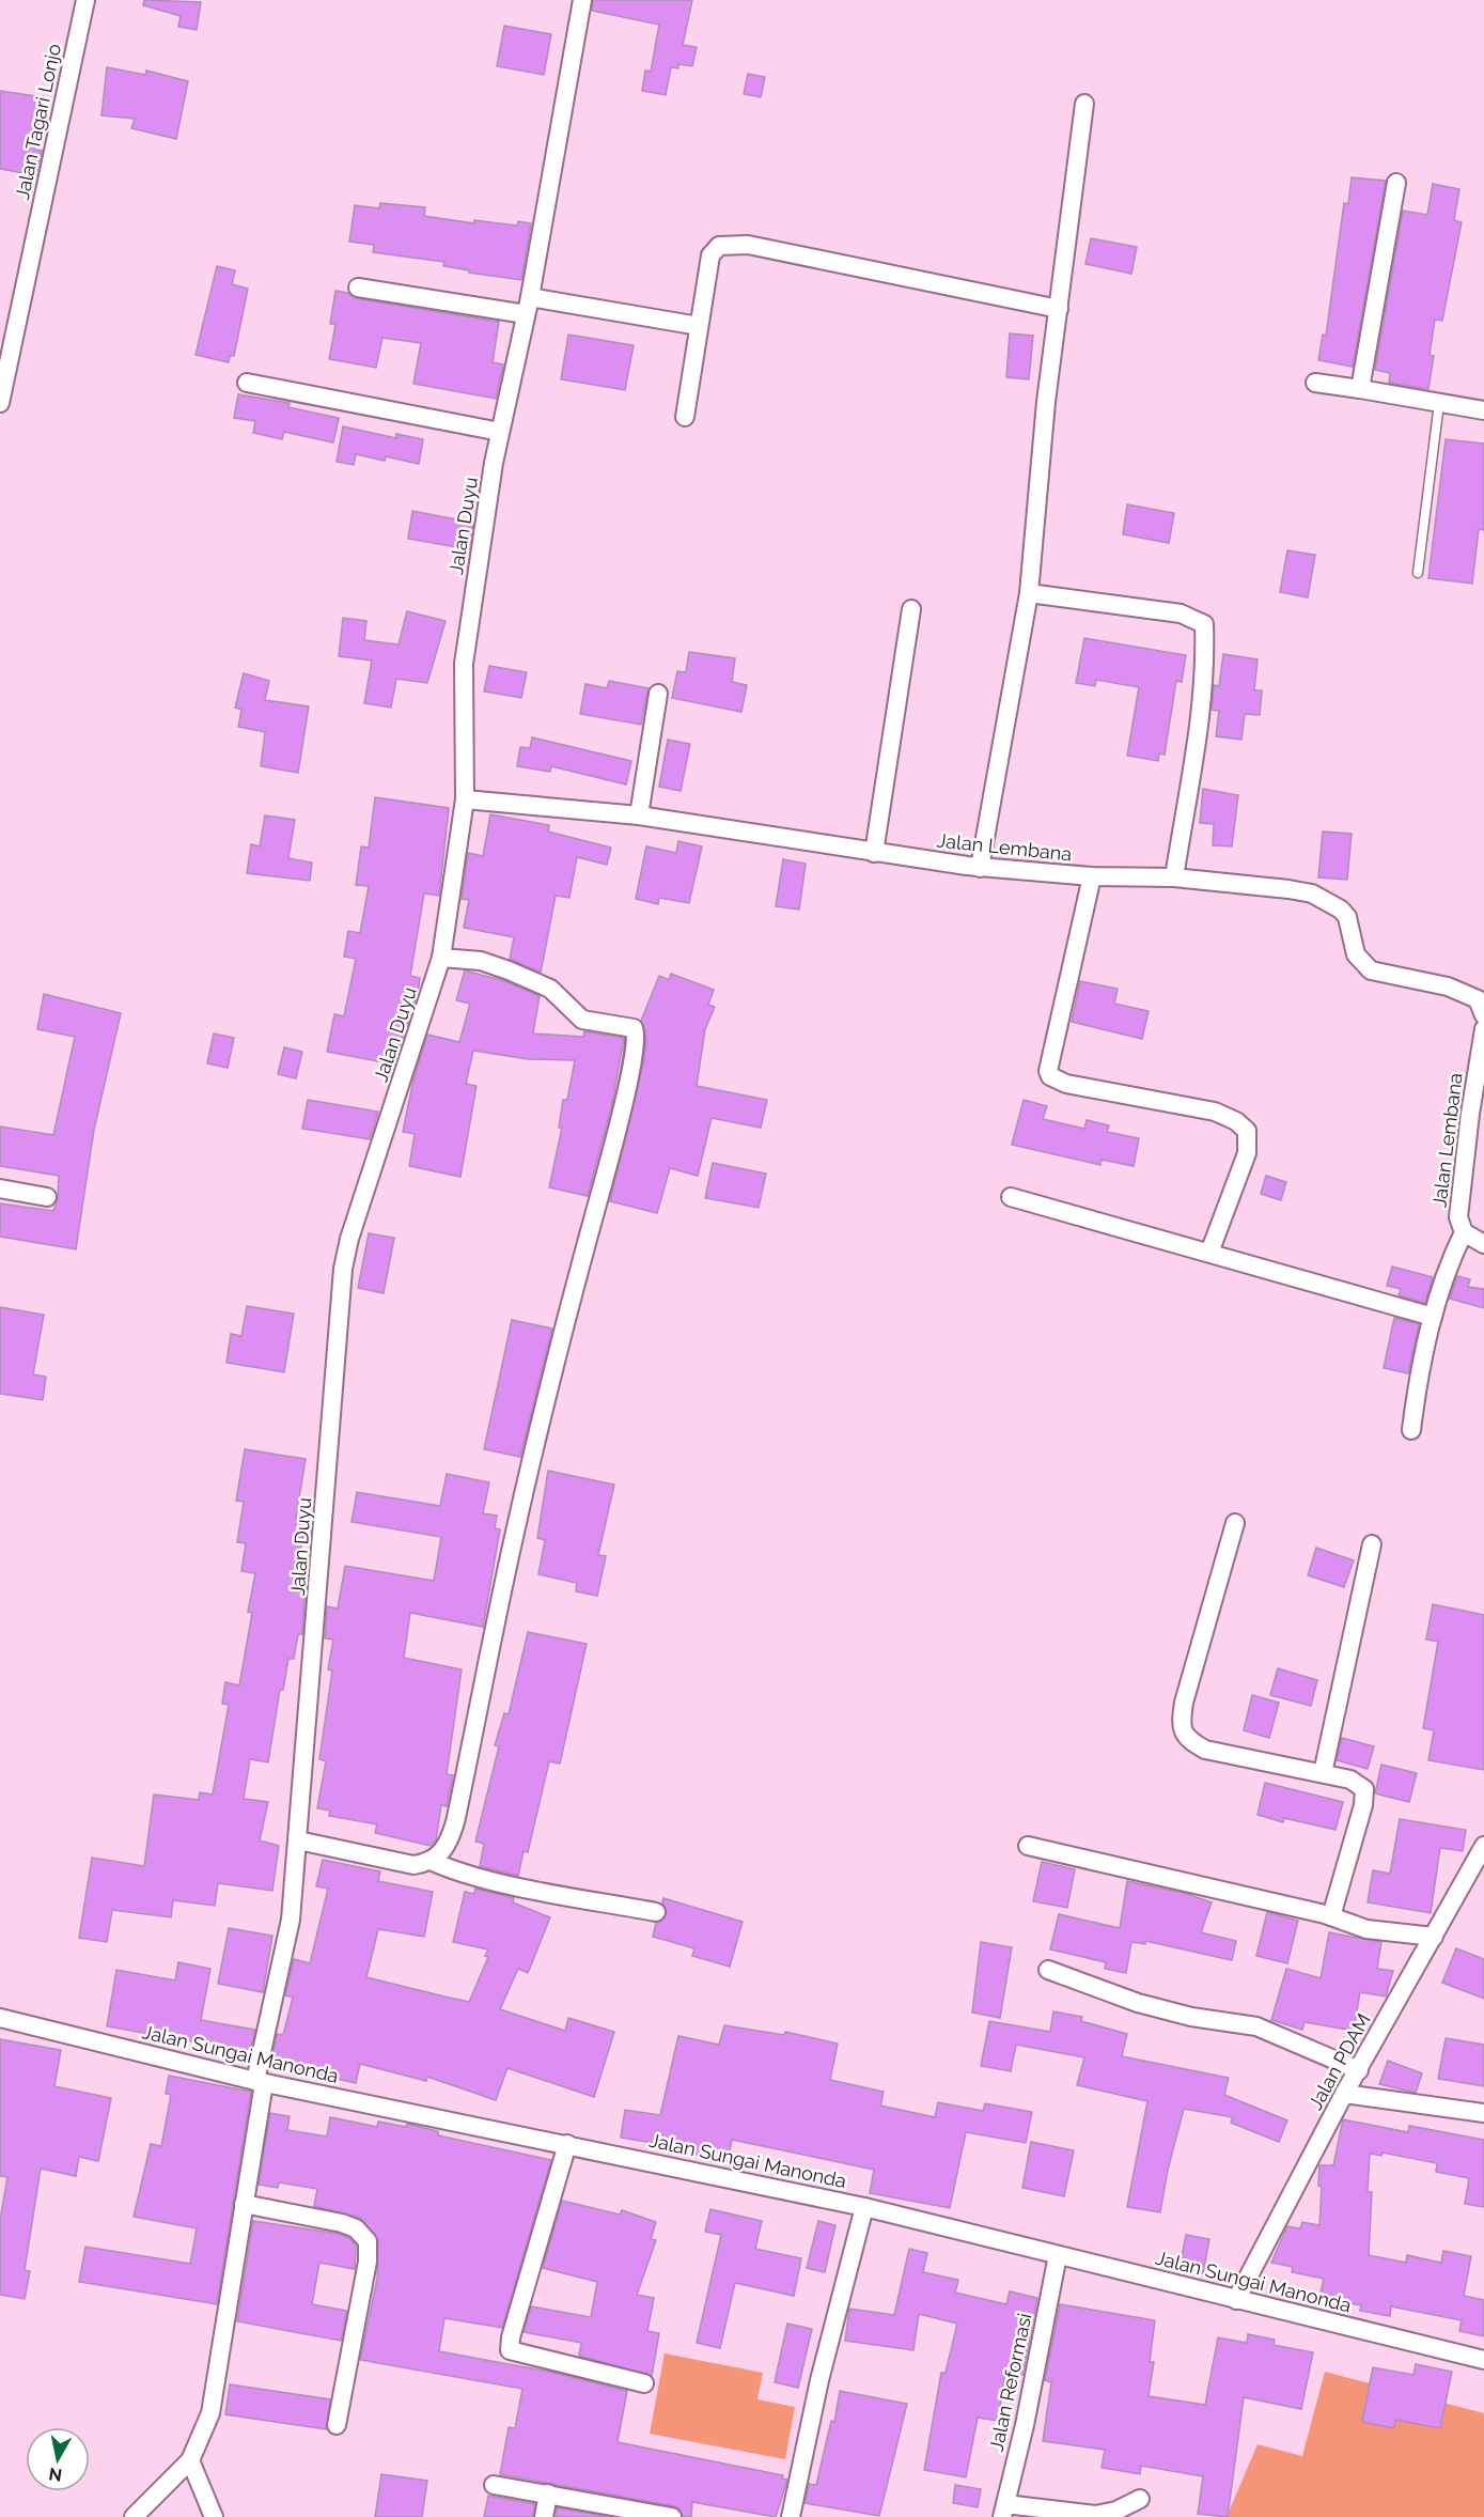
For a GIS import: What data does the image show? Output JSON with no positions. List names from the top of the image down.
{
  "streets": {
    "street": [
      "Jalan Tagari Lonjo",
      "Jalan Duyu",
      "Jalan Lembana",
      "Jalan Sungai Manonda",
      "Jalan PDAM",
      "Jalan Reformasi"
    ]
  },
  "crossings": [
    ["Jalan Duyu", "Jalan Lembana"],
    ["Jalan Duyu", "Jalan Sungai Manonda"],
    ["Jalan Sungai Manonda", "Jalan PDAM"],
    ["Jalan Sungai Manonda", "Jalan Reformasi"]
  ],
  "north": "bottom"
}
